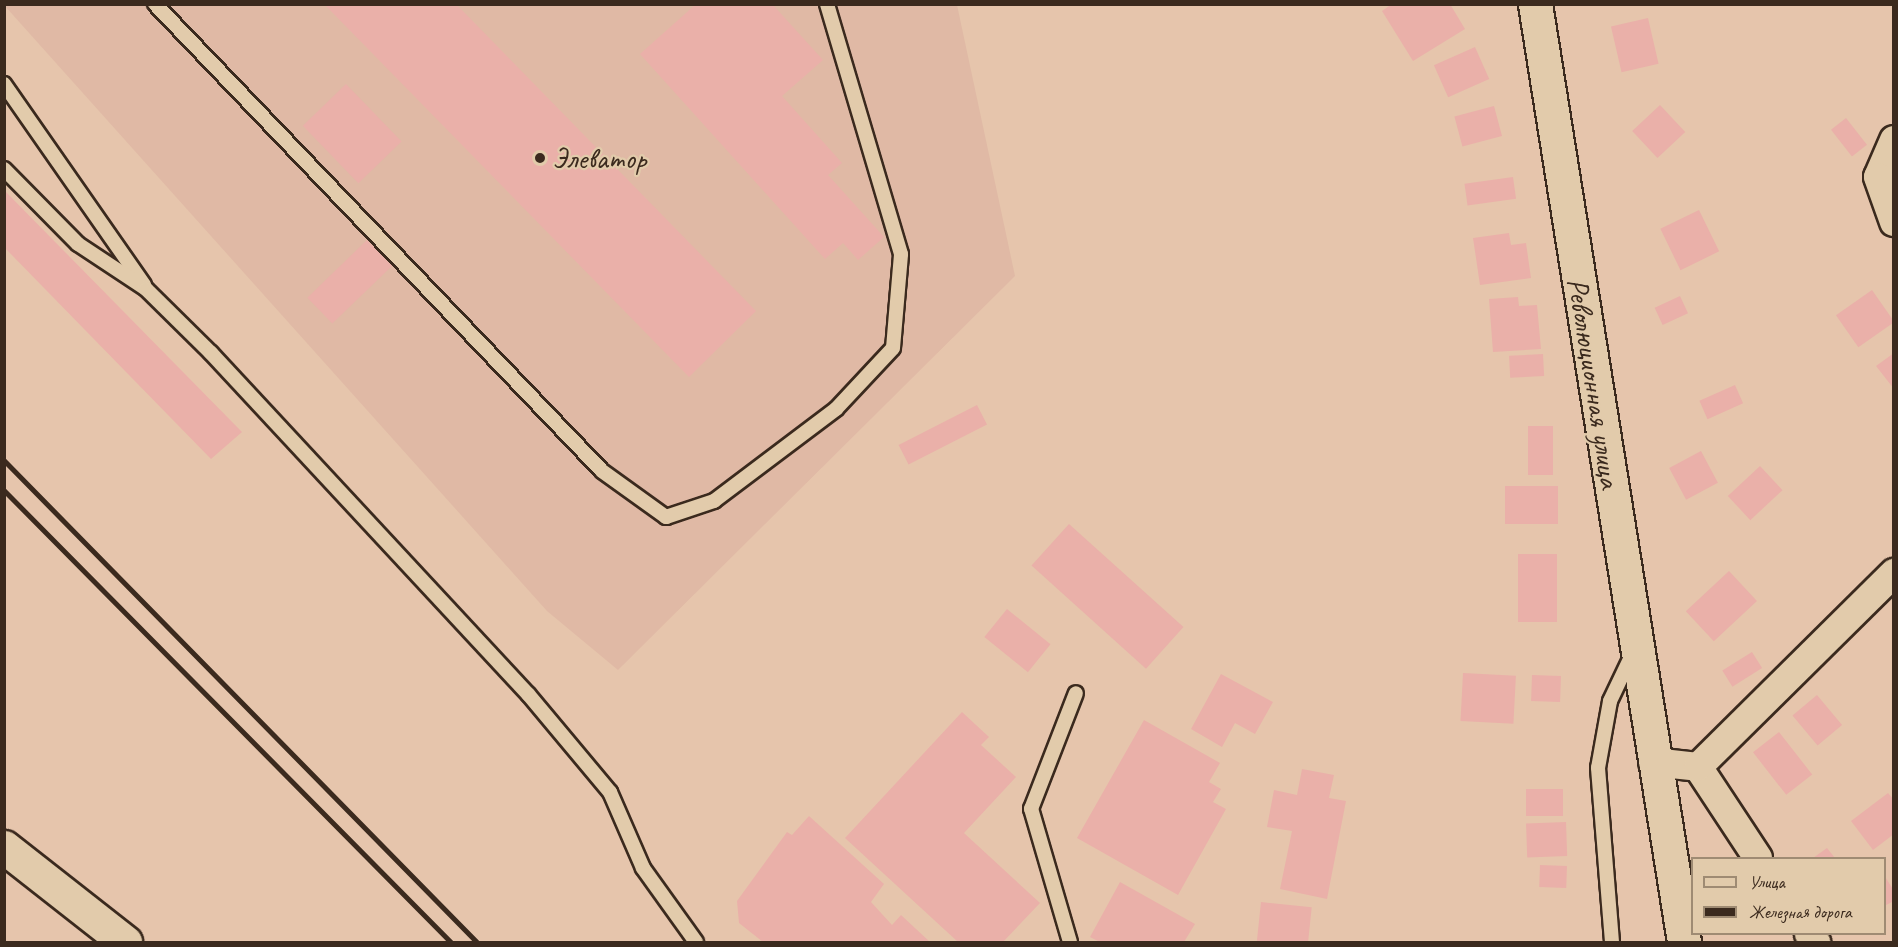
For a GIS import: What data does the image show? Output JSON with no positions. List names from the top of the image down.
{
  "streets": {
    "main road": ["Революционная улица"]
  },
  "places": ["Элеватор"],
  "legend": ["Улица", "Железная дорога"]
}
